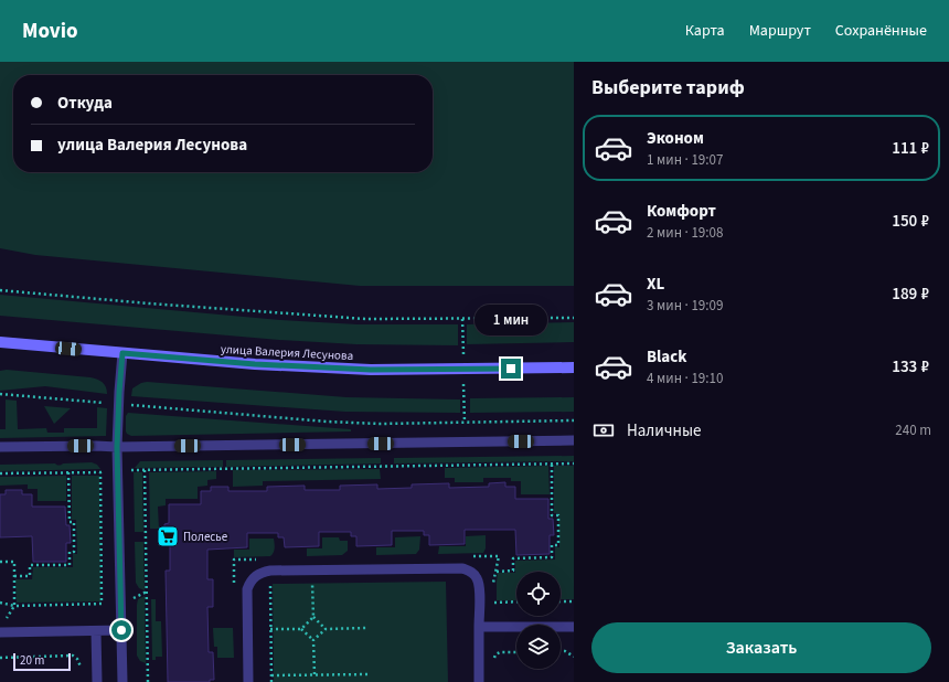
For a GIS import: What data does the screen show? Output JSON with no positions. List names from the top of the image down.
{
  "streets": {
    "main road": ["улица Валерия Лесунова"]
  },
  "places": {
    "supermarket": ["Полесье"]
  },
  "scale_bar": "20 m",
  "page": {
    "header": "Movio",
    "nav": ["Карта", "Маршрут", "Сохранённые"],
    "heading": "Выберите тариф",
    "banner": ["Откуда", "улица Валерия Лесунова"],
    "list": [
      {
        "name": "Эконом",
        "note": "1 мин · 19:07",
        "value": "111 ₽"
      },
      {
        "name": "Комфорт",
        "note": "2 мин · 19:08",
        "value": "150 ₽"
      },
      {
        "name": "XL",
        "note": "3 мин · 19:09",
        "value": "189 ₽"
      },
      {
        "name": "Black",
        "note": "4 мин · 19:10",
        "value": "133 ₽"
      }
    ],
    "bubble": "1 мин",
    "pay": ["Наличные", "240 m"],
    "buttons": "Заказать",
    "scale": "20 m"
  }
}
